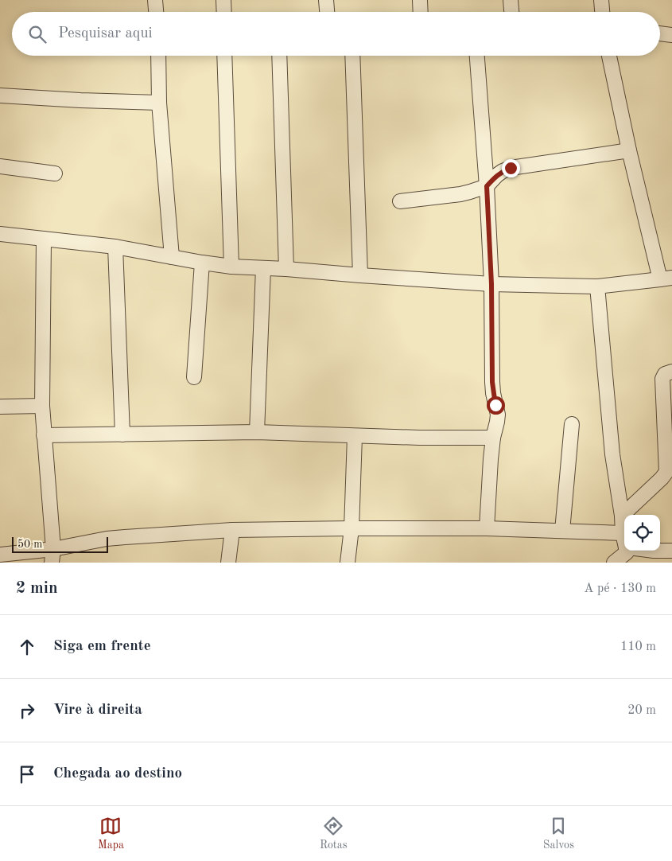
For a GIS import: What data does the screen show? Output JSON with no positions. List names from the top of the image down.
{
  "scale_bar": "50 m",
  "page": {
    "search": "Pesquisar aqui",
    "scale": "50 m",
    "heading": ["2 min", "A pé · 130 m"],
    "list": [
      ["Siga em frente", "110 m"],
      ["Vire à direita", "20 m"],
      "Chegada ao destino"
    ],
    "nav": ["Mapa", "Rotas", "Salvos"]
  }
}
